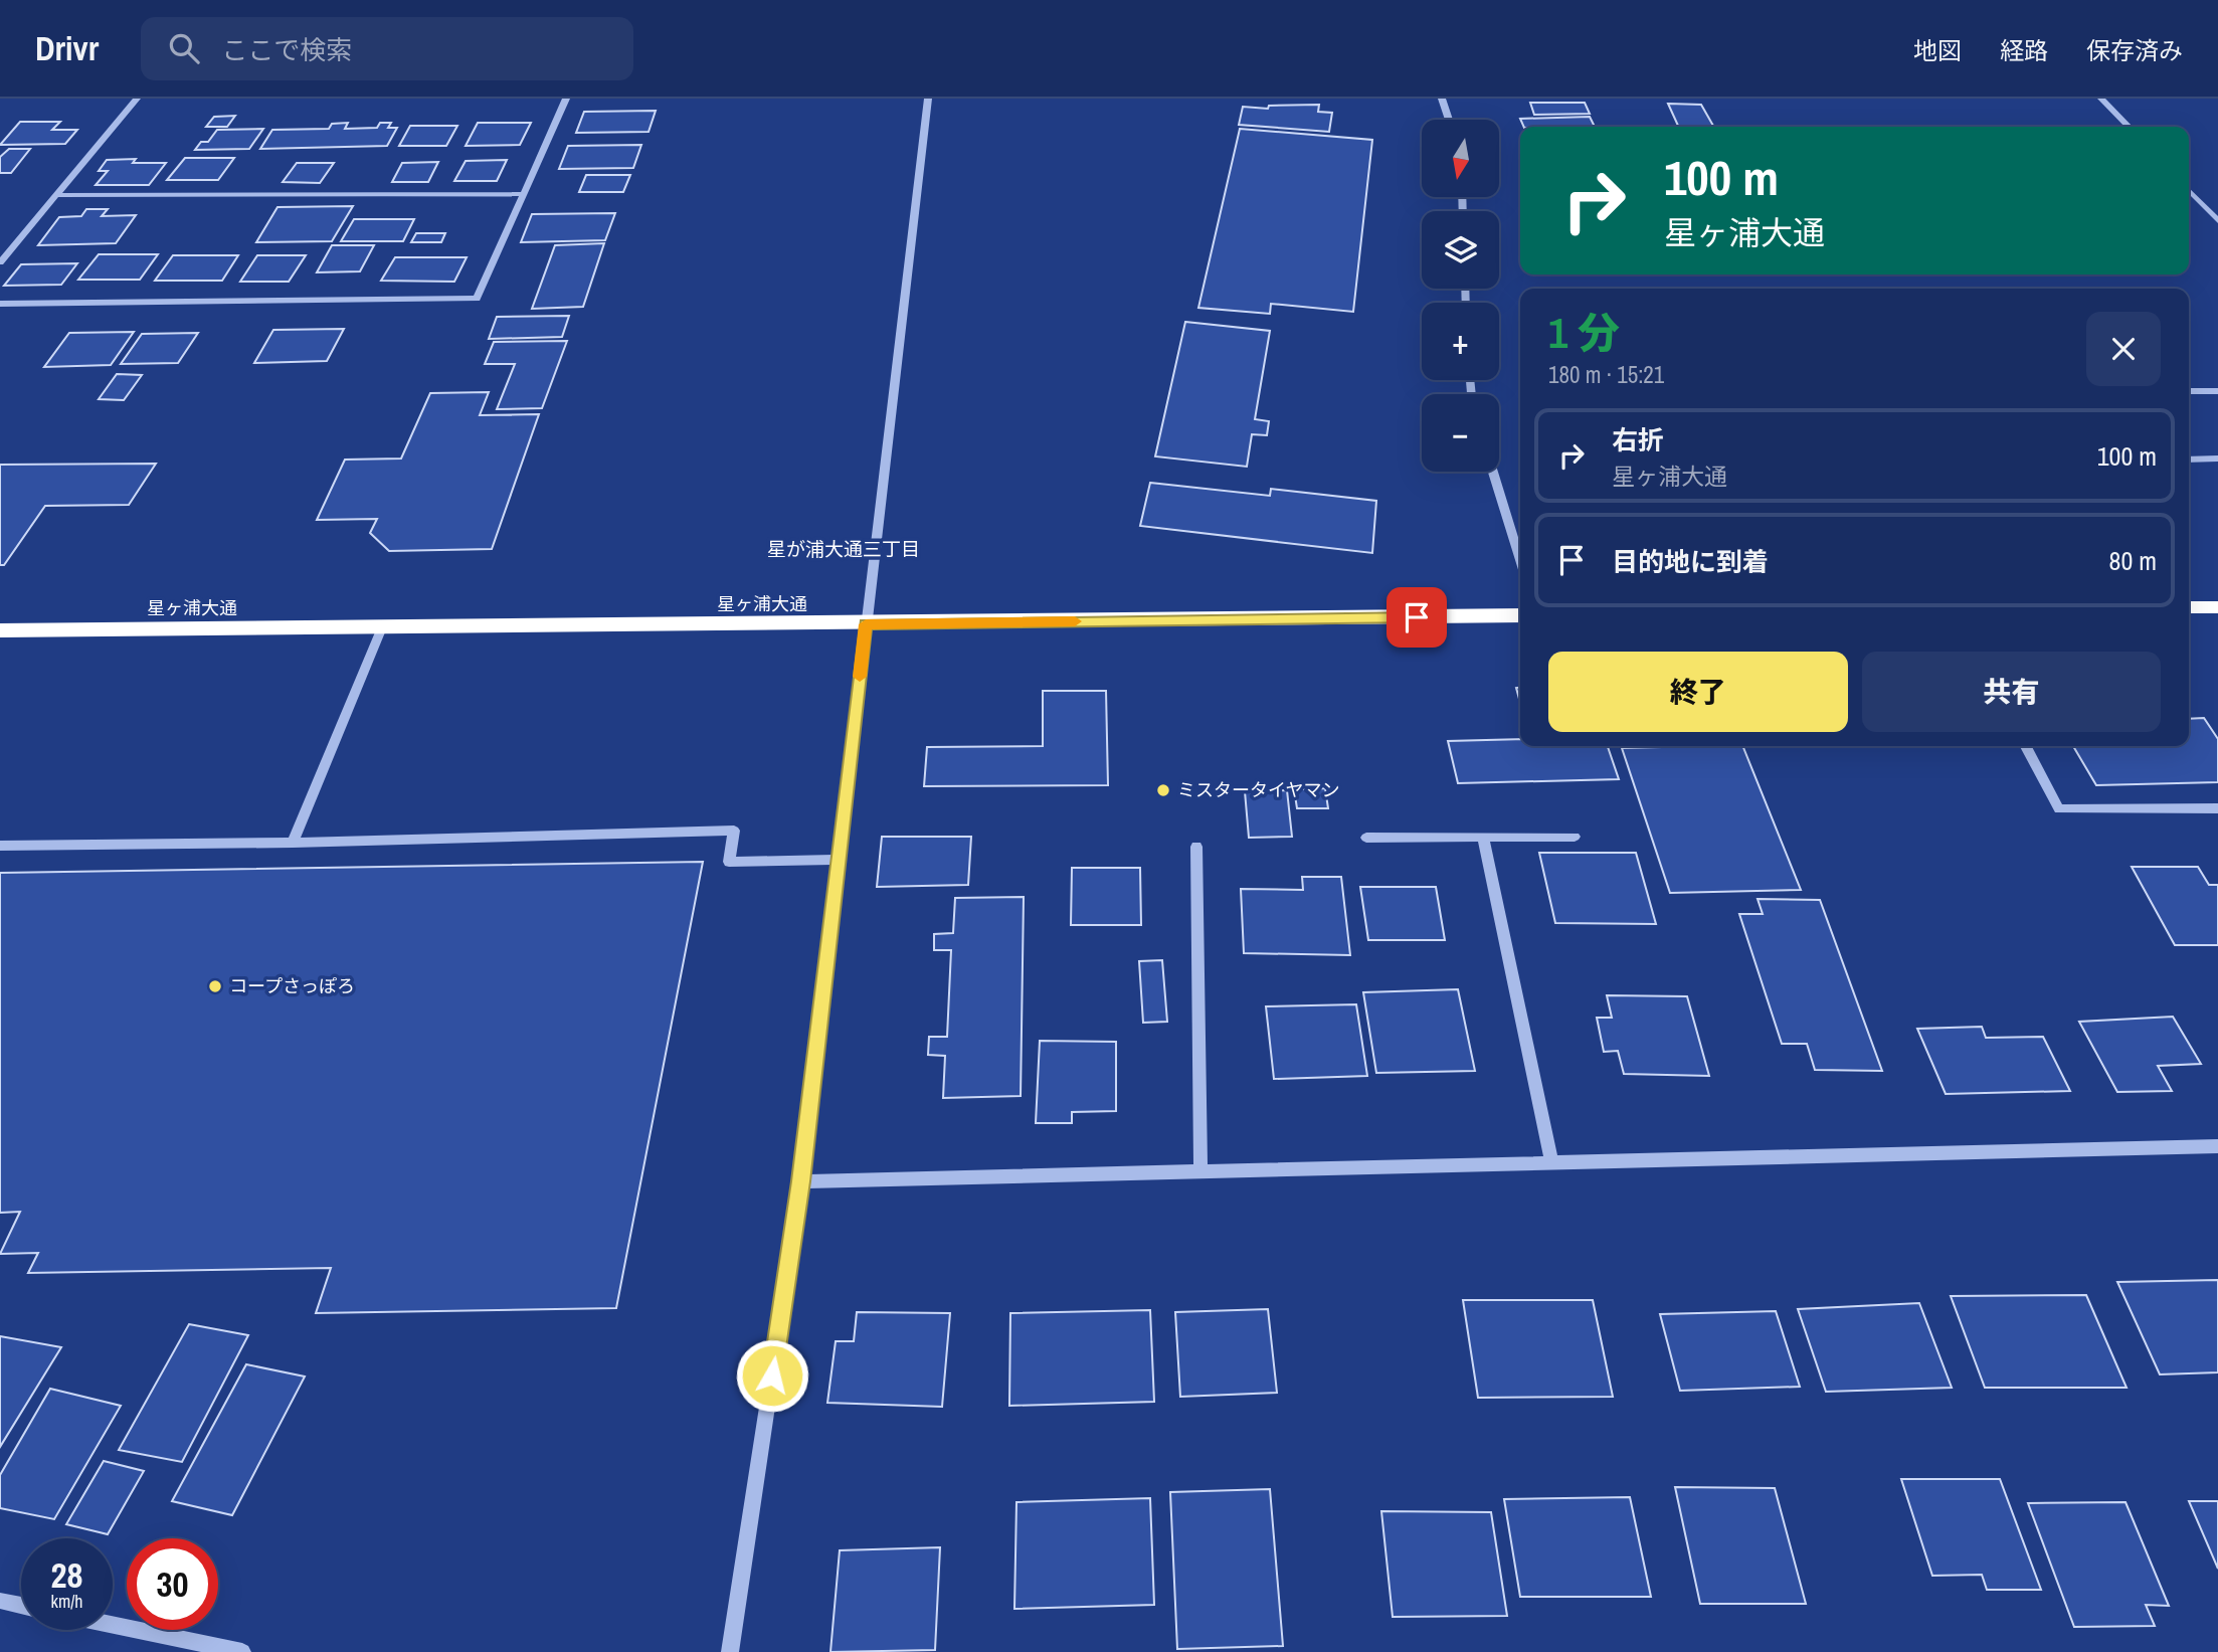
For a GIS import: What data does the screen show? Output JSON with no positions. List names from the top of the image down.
{
  "streets": {
    "highway": ["星ヶ浦大通"]
  },
  "districts": ["星が浦大通三丁目"],
  "places": ["ミスタータイヤマン", "コープさっぽろ"],
  "north": "bottom",
  "page": {
    "header": "Drivr",
    "search": "ここで検索",
    "nav": ["地図", "経路", "保存済み"],
    "map_buttons": ["+", "−"],
    "turn": ["100 m", "星ヶ浦大通"],
    "heading": ["1 分", "180 m · 15:21"],
    "list": [
      {
        "name": "右折",
        "note": "星ヶ浦大通",
        "value": "100 m"
      },
      {
        "name": "目的地に到着",
        "value": "80 m"
      }
    ],
    "buttons": ["終了", "共有"],
    "speed": "28 km/h",
    "limit": "30"
  }
}
